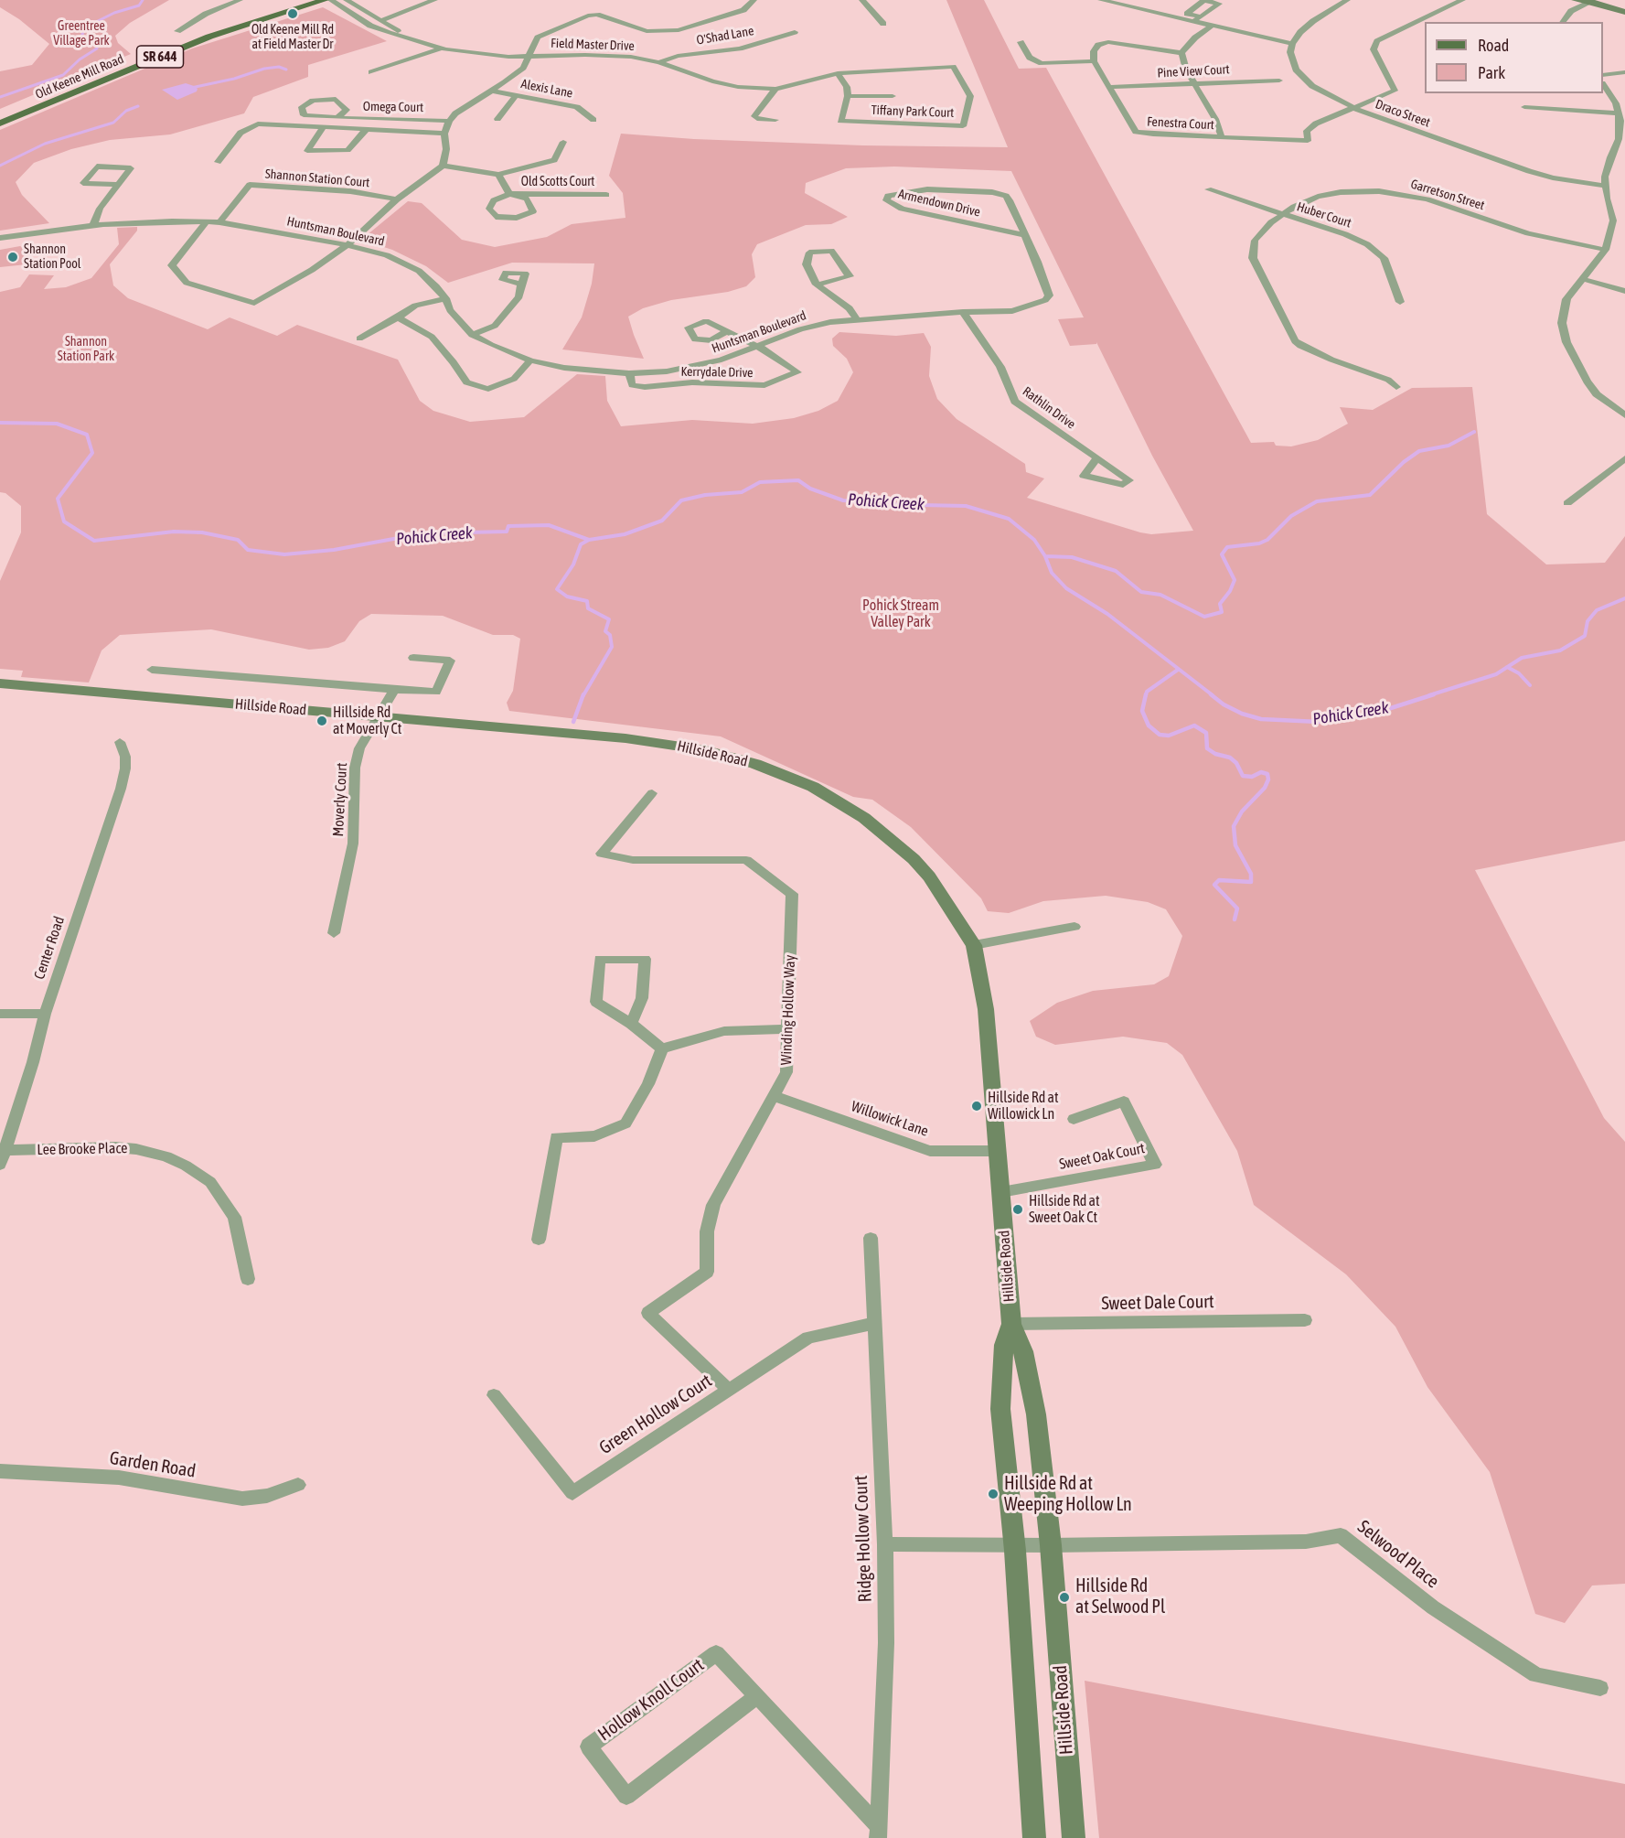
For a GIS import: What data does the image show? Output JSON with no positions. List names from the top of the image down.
{
  "streets": {
    "main road": ["SR 644", "Old Keene Mill Road"],
    "street": [
      "O'Shad Lane",
      "Field Master Drive",
      "Pine View Court",
      "Alexis Lane",
      "Omega Court",
      "Tiffany Park Court",
      "Draco Street",
      "Fenestra Court",
      "Shannon Station Court",
      "Old Scotts Court",
      "Garretson Street",
      "Armendown Drive",
      "Huber Court",
      "Huntsman Boulevard",
      "Kerrydale Drive",
      "Rathlin Drive",
      "Hillside Road",
      "Moverly Court",
      "Center Road",
      "Winding Hollow Way",
      "Willowick Lane",
      "Lee Brooke Place",
      "Sweet Oak Court",
      "Sweet Dale Court",
      "Green Hollow Court",
      "Garden Road",
      "Ridge Hollow Court",
      "Selwood Place",
      "Hollow Knoll Court"
    ]
  },
  "crossings": [
    ["O'Shad Lane", "Field Master Drive"],
    ["Field Master Drive", "Tiffany Park Court"],
    ["Pine View Court", "Fenestra Court"],
    ["Draco Street", "Fenestra Court"],
    ["Shannon Station Court", "Huntsman Boulevard"],
    ["Garretson Street", "Huber Court"],
    ["Armendown Drive", "Huntsman Boulevard"],
    ["Huntsman Boulevard", "Kerrydale Drive"],
    ["Huntsman Boulevard", "Rathlin Drive"],
    ["Hillside Road", "Moverly Court"],
    ["Hillside Road", "Willowick Lane"],
    ["Hillside Road", "Sweet Oak Court"],
    ["Hillside Road", "Sweet Dale Court"],
    ["Hillside Road", "Selwood Place"],
    ["Center Road", "Lee Brooke Place"],
    ["Winding Hollow Way", "Willowick Lane"],
    ["Winding Hollow Way", "Green Hollow Court"],
    ["Green Hollow Court", "Ridge Hollow Court"],
    ["Ridge Hollow Court", "Selwood Place"],
    ["Ridge Hollow Court", "Hollow Knoll Court"]
  ],
  "water": ["Pohick Creek"],
  "parks": ["Greentree Village Park", "Shannon Station Park", "Pohick Stream Valley Park"],
  "places": [
    "Old Keene Mill Rd at Field Master Dr",
    "Shannon Station Pool",
    "Hillside Rd at Moverly Ct",
    "Hillside Rd at Willowick Ln",
    "Hillside Rd at Sweet Oak Ct",
    "Hillside Rd at Weeping Hollow Ln",
    "Hillside Rd at Selwood Pl"
  ],
  "legend": ["Road", "Park"]
}
